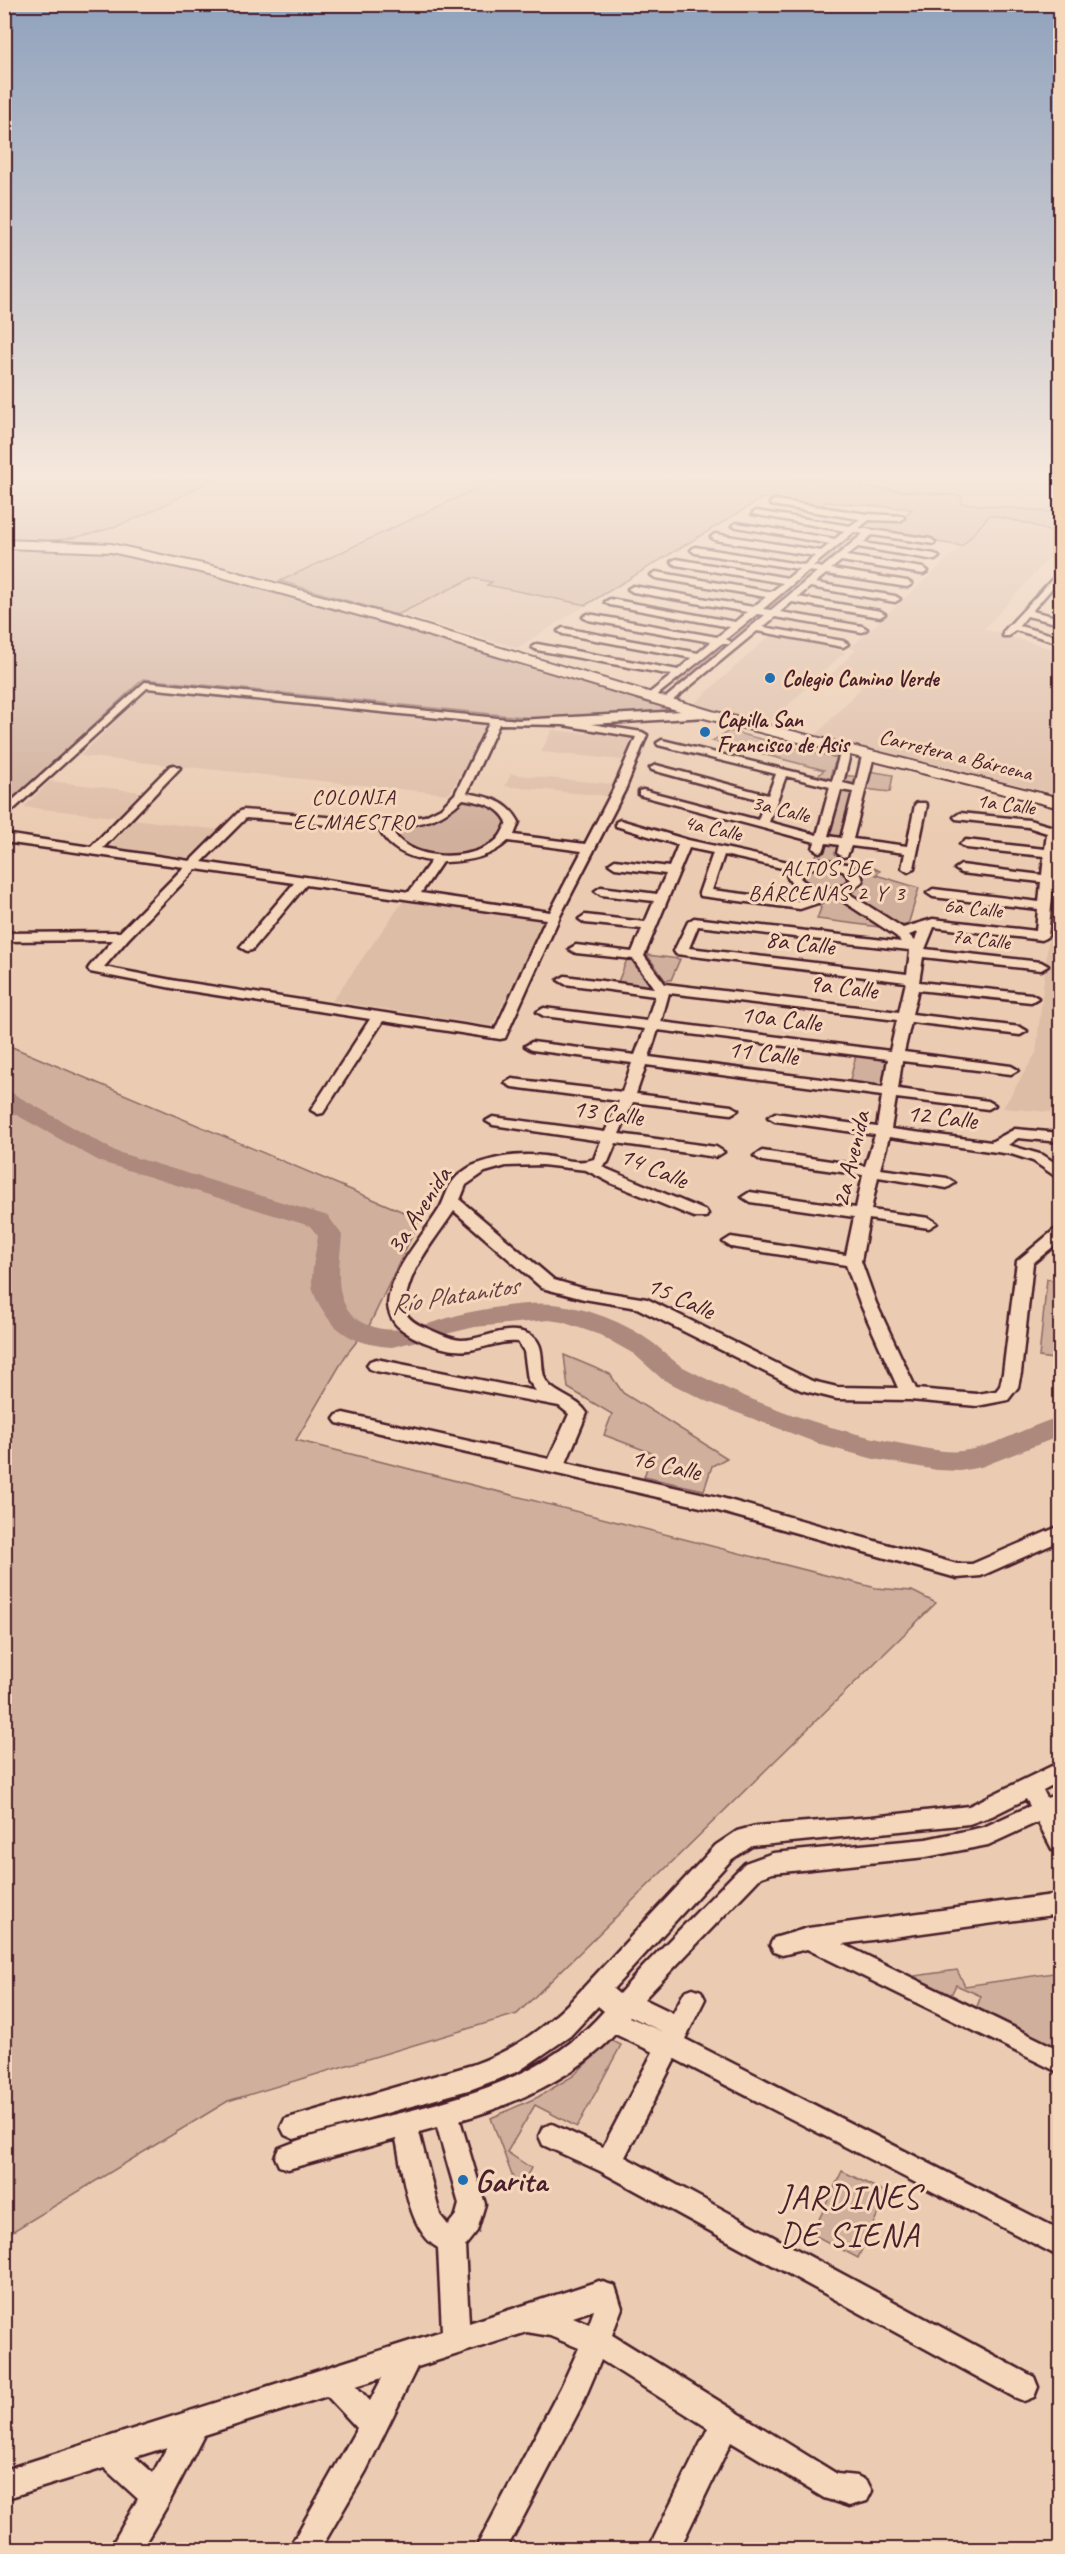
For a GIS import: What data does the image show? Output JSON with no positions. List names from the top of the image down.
{
  "streets": {
    "main road": ["Carretera a Bárcena"],
    "street": [
      "1a Calle",
      "3a Calle",
      "4a Calle",
      "6a Calle",
      "7a Calle",
      "8a Calle",
      "9a Calle",
      "10a Calle",
      "11 Calle",
      "13 Calle",
      "12 Calle",
      "2a Avenida",
      "14 Calle",
      "3a Avenida",
      "15 Calle",
      "16 Calle"
    ]
  },
  "crossings": [
    ["6a Calle", "2a Avenida"],
    ["7a Calle", "8a Calle"],
    ["7a Calle", "2a Avenida"],
    ["8a Calle", "2a Avenida"],
    ["9a Calle", "2a Avenida"],
    ["10a Calle", "2a Avenida"],
    ["11 Calle", "2a Avenida"],
    ["12 Calle", "2a Avenida"],
    ["14 Calle", "3a Avenida"],
    ["3a Avenida", "15 Calle"]
  ],
  "districts": ["COLONIA EL MAESTRO", "ALTOS DE BÁRCENAS 2 Y 3", "JARDINES DE SIENA"],
  "water": ["Río Platanitos"],
  "places": ["Colegio Camino Verde", "Capilla San Francisco de Asis", "Garita"]
}
